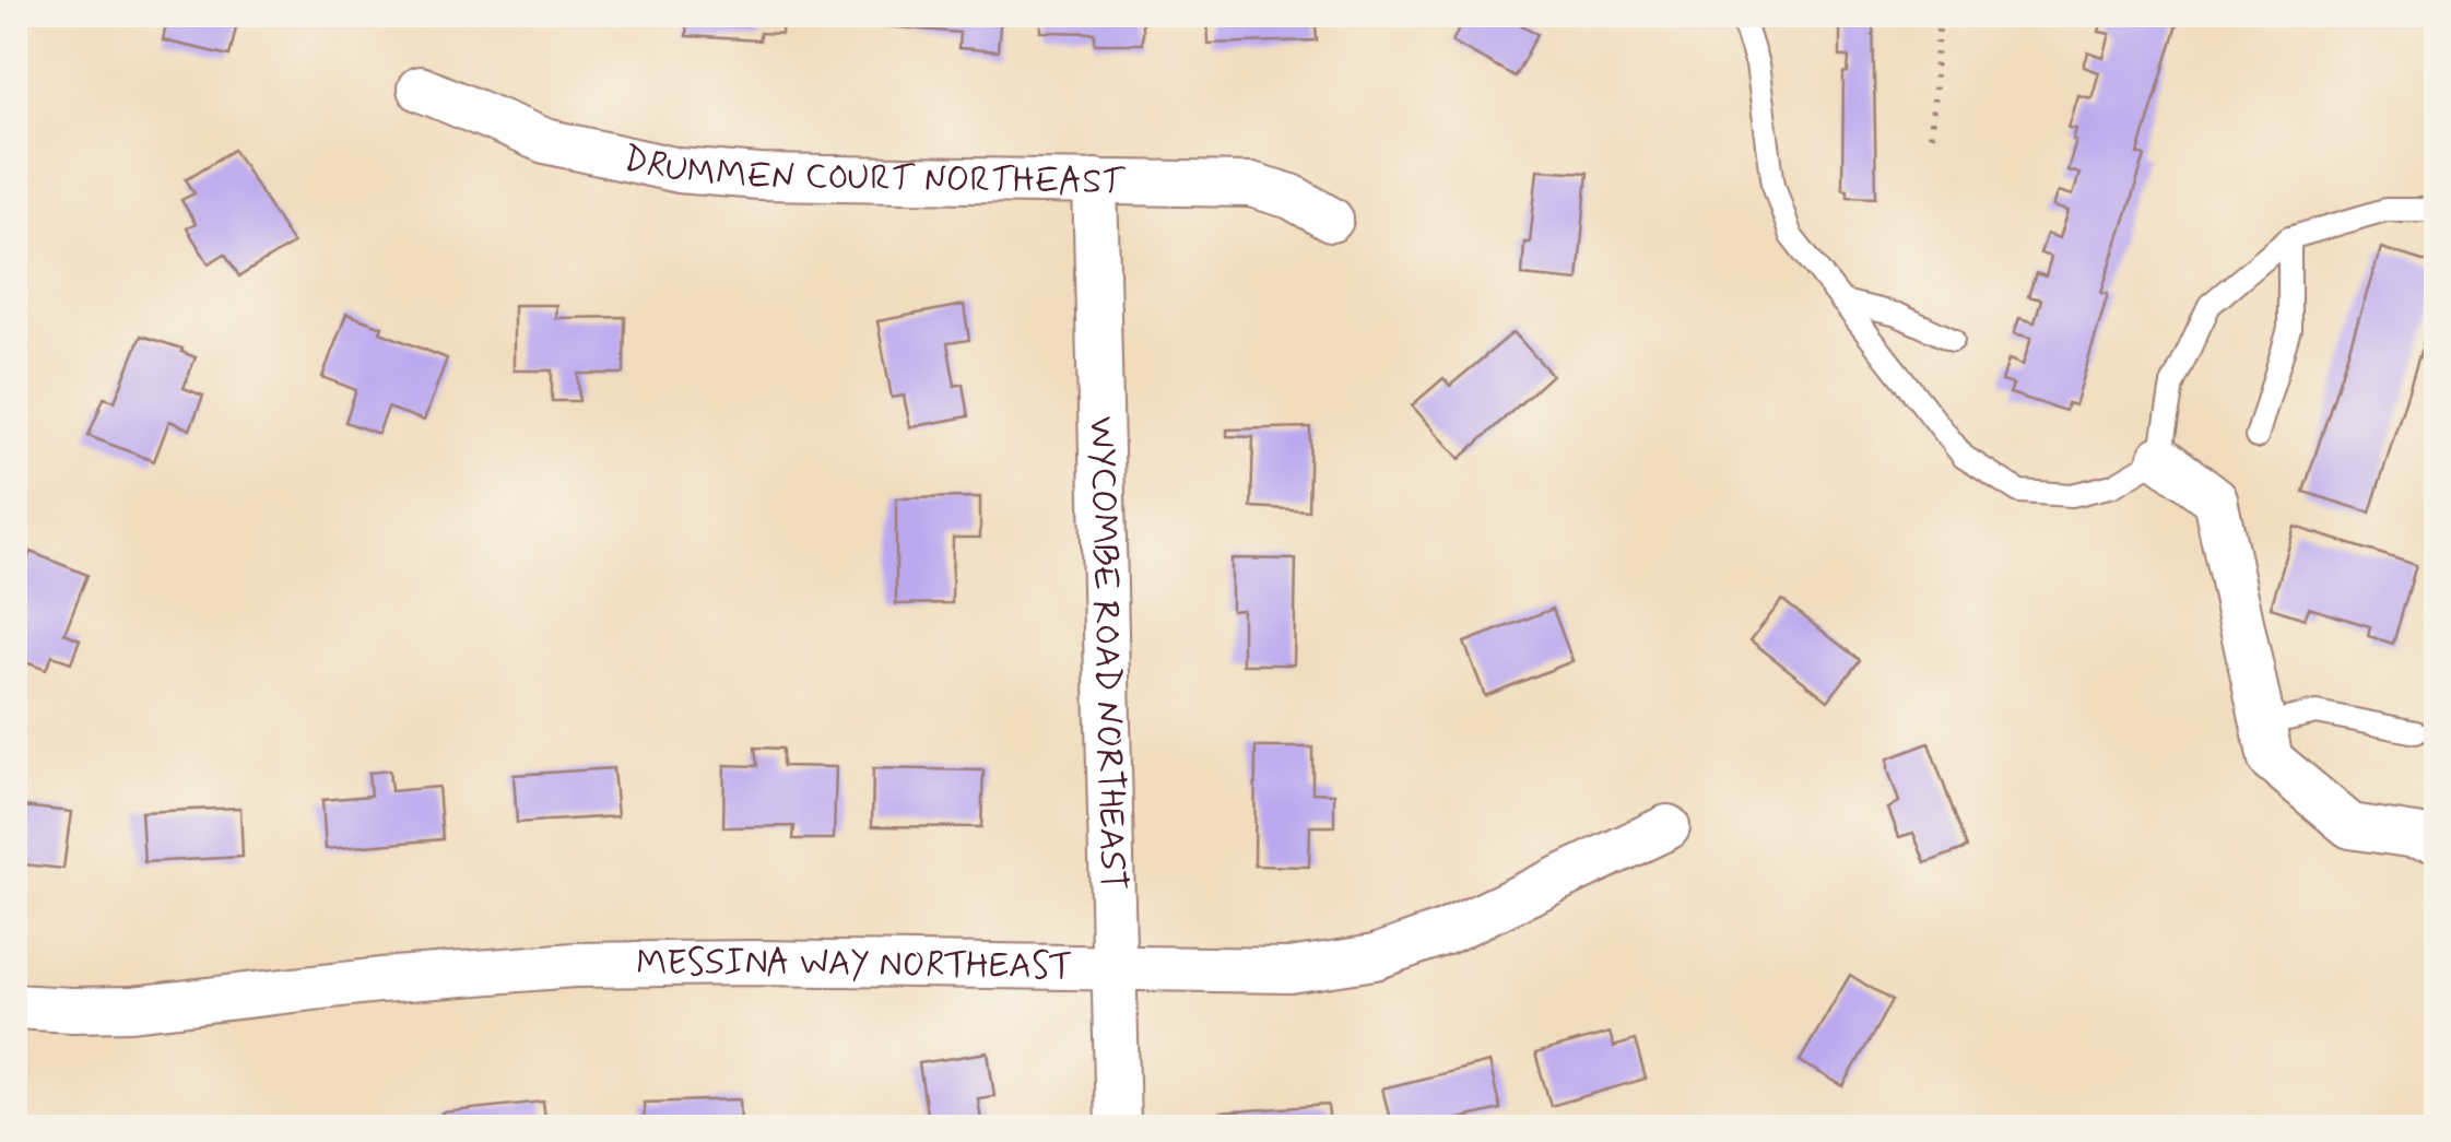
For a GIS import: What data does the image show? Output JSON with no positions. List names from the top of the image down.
{
  "streets": {
    "street": ["DRUMMEN COURT NORTHEAST", "WYCOMBE ROAD NORTHEAST", "MESSINA WAY NORTHEAST"]
  },
  "crossings": [
    ["DRUMMEN COURT NORTHEAST", "WYCOMBE ROAD NORTHEAST"],
    ["WYCOMBE ROAD NORTHEAST", "MESSINA WAY NORTHEAST"]
  ]
}
